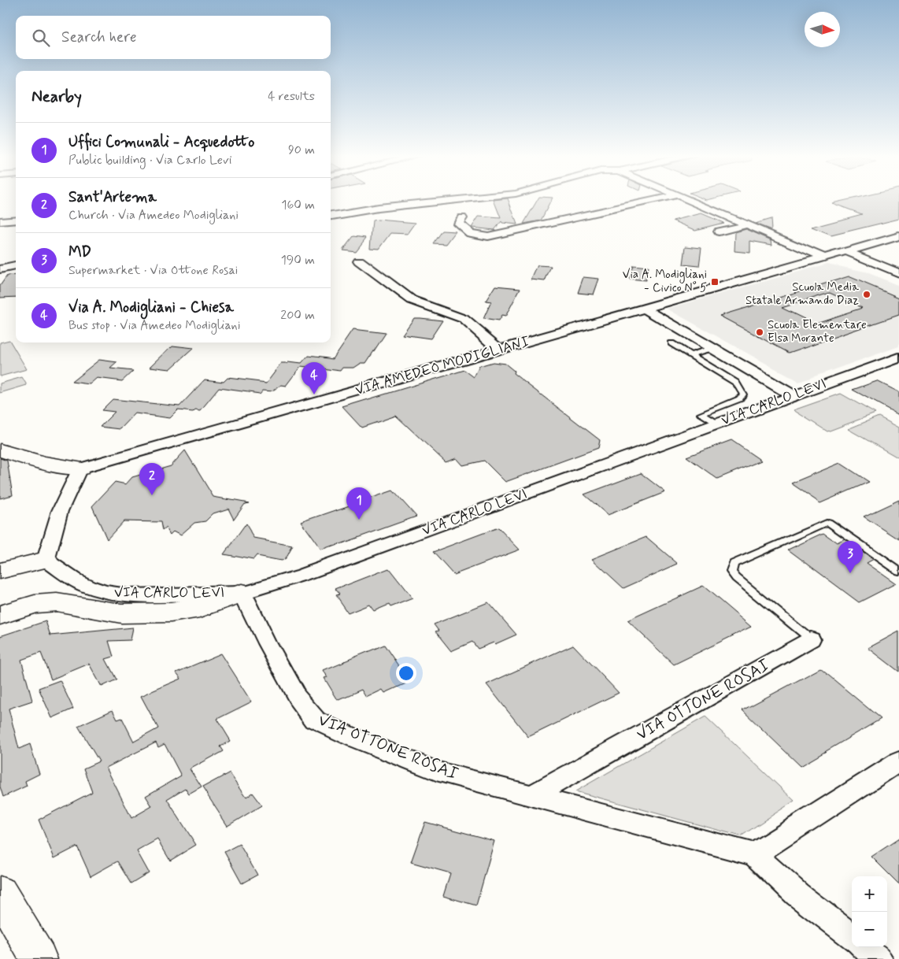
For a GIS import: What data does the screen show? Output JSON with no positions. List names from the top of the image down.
{
  "streets": {
    "street": ["VIA AMEDEO MODIGLIANI", "VIA CARLO LEVI", "VIA OTTONE ROSAI"]
  },
  "crossings": [
    ["VIA CARLO LEVI", "VIA OTTONE ROSAI"]
  ],
  "places": {
    "transit": ["Via A. Modigliani - Civico N° 5"],
    "other": ["Scuola Media Statale Armando Diaz", "Scuola Elementare Elsa Morante"]
  },
  "north": "right",
  "page": {
    "search": "Search here",
    "heading": ["Nearby", "4 results"],
    "list": [
      {
        "mark": "1",
        "name": "Uffici Comunali - Acquedotto",
        "note": "Public building · Via Carlo Levi",
        "value": "90 m"
      },
      {
        "mark": "2",
        "name": "Sant'Artema",
        "note": "Church · Via Amedeo Modigliani",
        "value": "160 m"
      },
      {
        "mark": "3",
        "name": "MD",
        "note": "Supermarket · Via Ottone Rosai",
        "value": "190 m"
      },
      {
        "mark": "4",
        "name": "Via A. Modigliani - Chiesa",
        "note": "Bus stop · Via Amedeo Modigliani",
        "value": "200 m"
      }
    ],
    "pins": [
      "4",
      "2",
      "1",
      "3"
    ],
    "map_buttons": ["+", "−"]
  }
}
